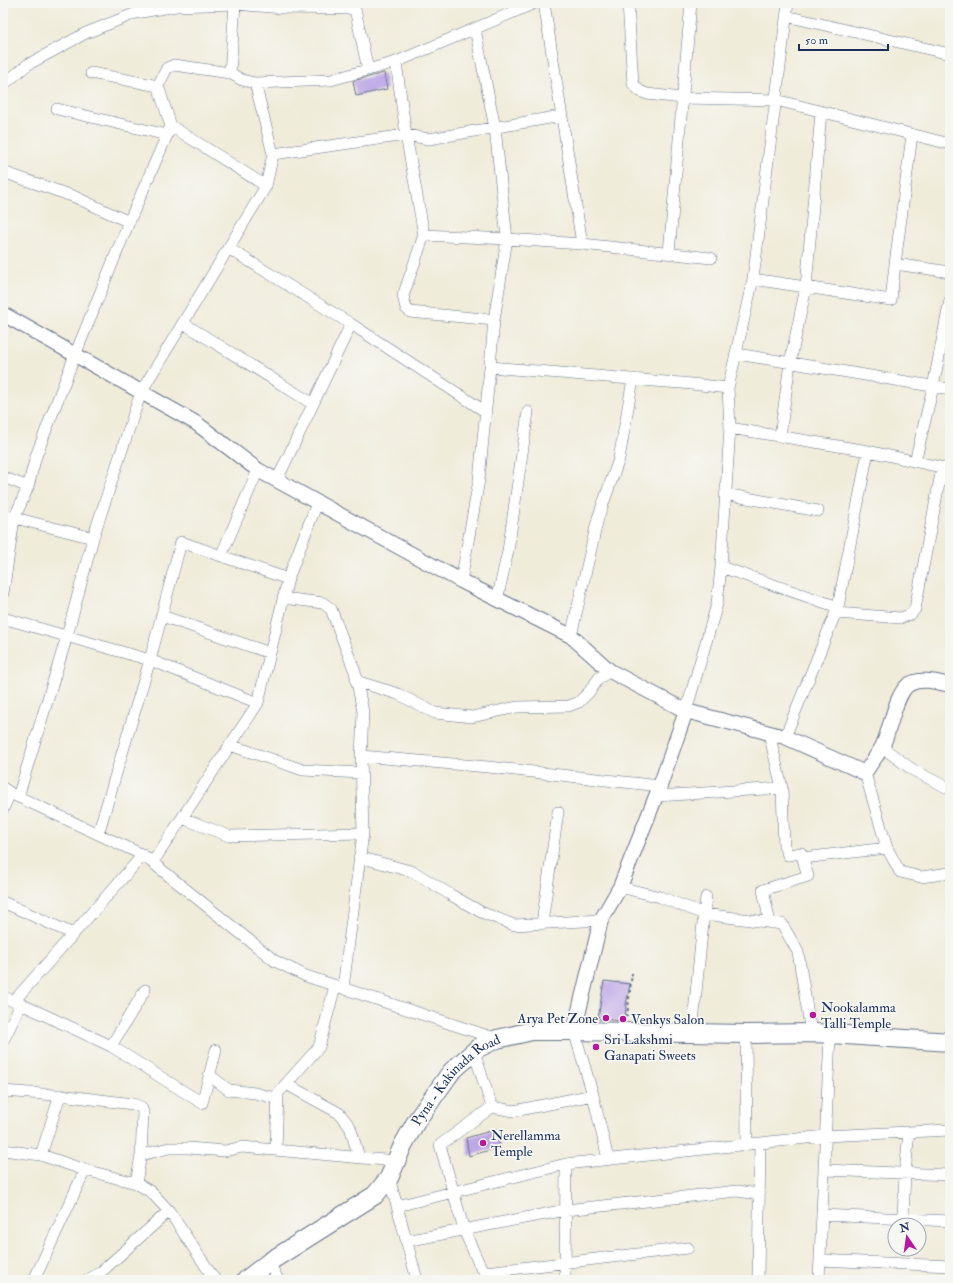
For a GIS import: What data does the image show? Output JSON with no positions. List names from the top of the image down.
{
  "streets": {
    "main road": ["Pyna - Kakinada Road"]
  },
  "places": [
    "Nookalamma Talli Temple",
    "Arya Pet Zone",
    "Venkys Salon",
    "Sri Lakshmi Ganapati Sweets",
    "Nerellamma Temple"
  ],
  "scale_bar": "50 m",
  "north": "top"
}
